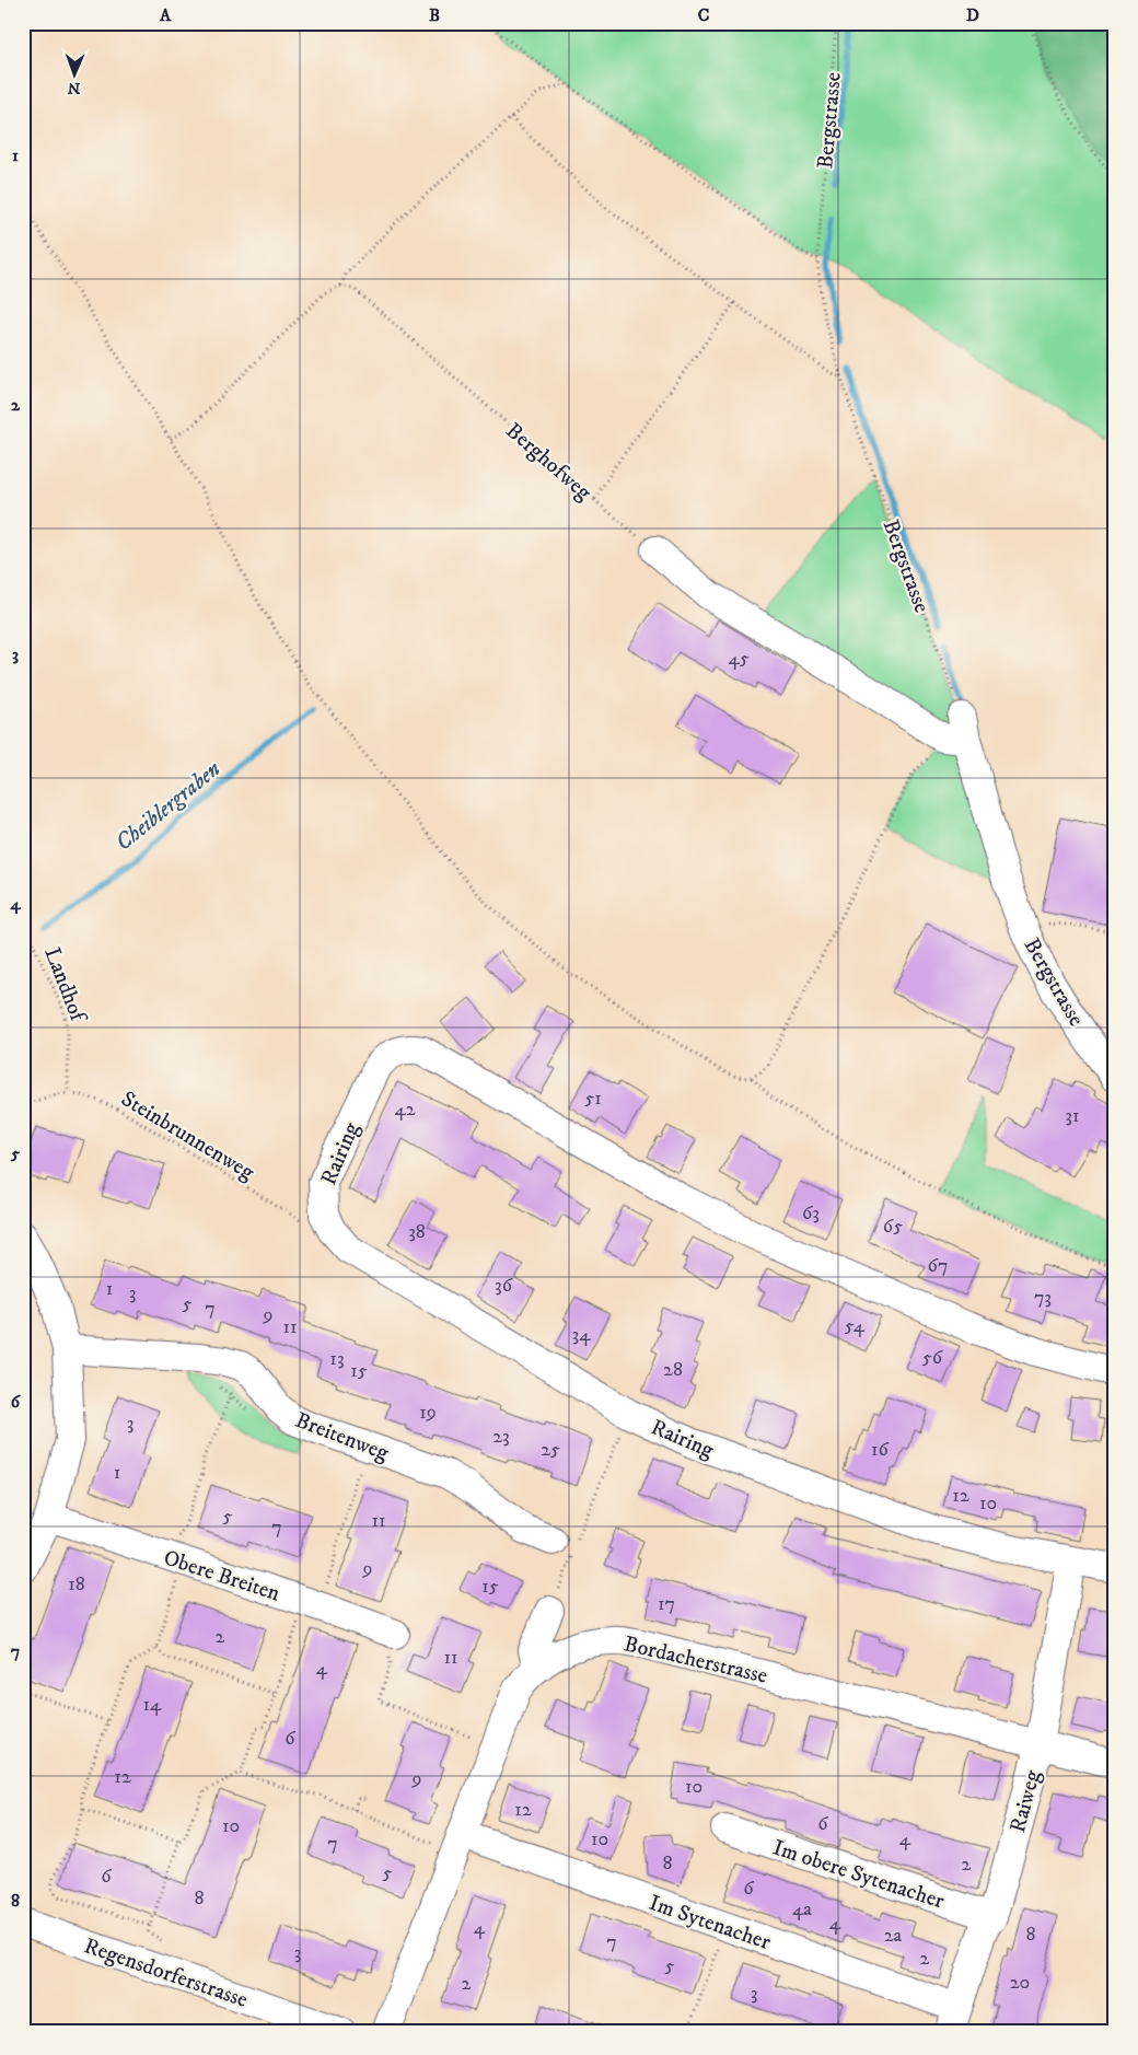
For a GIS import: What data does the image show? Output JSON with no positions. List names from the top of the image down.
{
  "streets": {
    "street": [
      "Bergstrasse",
      "Rairing",
      "Breitenweg",
      "Obere Breiten",
      "Bordacherstrasse",
      "Raiweg",
      "Im obere Sytenacher",
      "Im Sytenacher",
      "Regensdorferstrasse"
    ],
    "path": ["Berghofweg", "Landhof", "Steinbrunnenweg"]
  },
  "crossings": [
    ["Landhof", "Steinbrunnenweg"],
    ["Steinbrunnenweg", "Rairing"],
    ["Rairing", "Raiweg"],
    ["Bordacherstrasse", "Raiweg"],
    ["Bordacherstrasse", "Im Sytenacher"],
    ["Raiweg", "Im obere Sytenacher"],
    ["Raiweg", "Im Sytenacher"]
  ],
  "water": ["Cheiblergraben"],
  "house_numbers": [
    "45",
    "51",
    "42",
    "31",
    "63",
    "65",
    "38",
    "67",
    "36",
    "1",
    "3",
    "73",
    "5",
    "7",
    "9",
    "54",
    "11",
    "34",
    "56",
    "13",
    "28",
    "15",
    "19",
    "3",
    "23",
    "25",
    "16",
    "1",
    "12",
    "10",
    "5",
    "11",
    "7",
    "9",
    "18",
    "15",
    "17",
    "2",
    "11",
    "4",
    "14",
    "6",
    "12",
    "9",
    "10",
    "12",
    "6",
    "10",
    "10",
    "4",
    "7",
    "8",
    "2",
    "5",
    "6",
    "6",
    "8",
    "4a",
    "4",
    "4",
    "8",
    "2a",
    "7",
    "3",
    "2",
    "5",
    "20",
    "2",
    "3"
  ],
  "north": "bottom",
  "grid": {
    "columns": [
      "A",
      "B",
      "C",
      "D"
    ],
    "rows": [
      "1",
      "2",
      "3",
      "4",
      "5",
      "6",
      "7",
      "8"
    ]
  }
}
